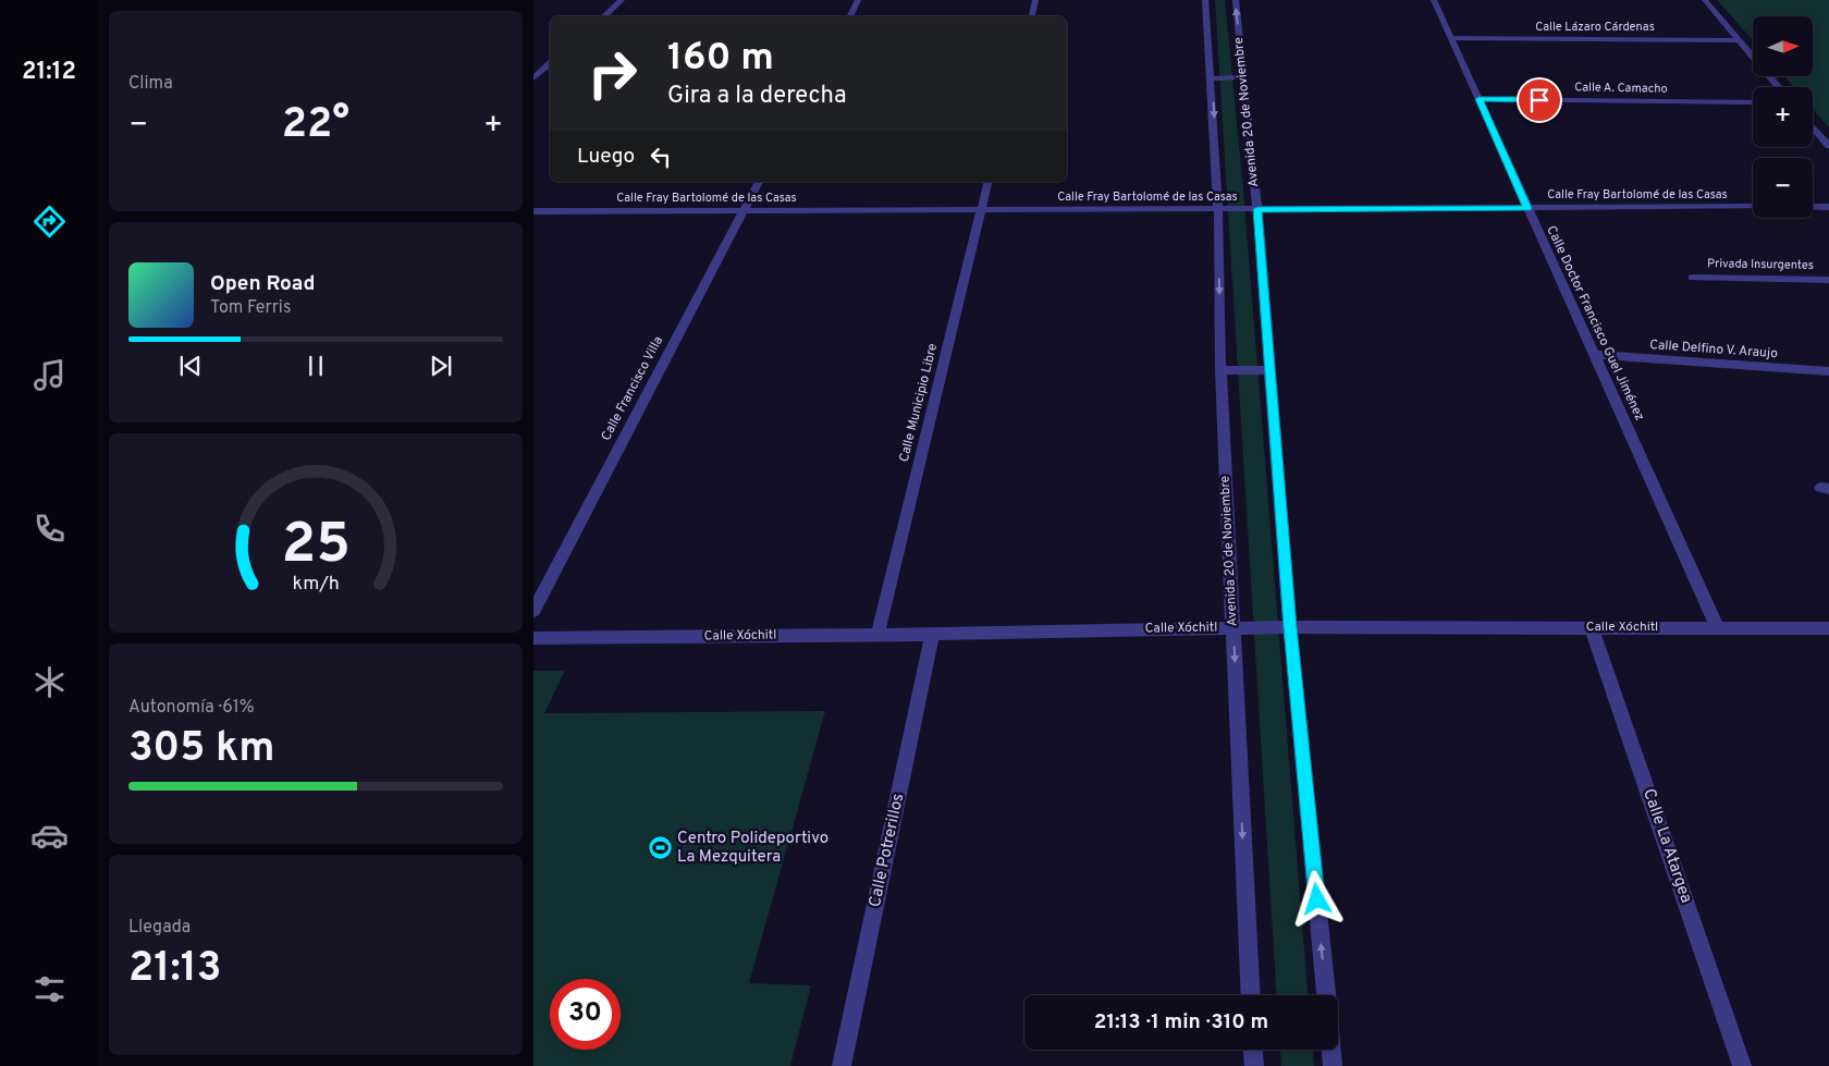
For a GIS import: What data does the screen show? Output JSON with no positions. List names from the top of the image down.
{
  "streets": {
    "street": [
      "Calle Lázaro Cárdenas",
      "Calle A. Camacho",
      "Avenida 20 de Noviembre",
      "Calle Fray Bartolomé de las Casas",
      "Privada Insurgentes",
      "Calle Doctor Francisco Guel Jiménez",
      "Calle Delfino V. Araujo",
      "Calle Francisco Villa",
      "Calle Municipio Libre",
      "Calle Xóchitl",
      "Calle La Atargea",
      "Calle Potrerillos"
    ]
  },
  "crossings": [
    ["Calle Lázaro Cárdenas", "Calle Doctor Francisco Guel Jiménez"],
    ["Calle A. Camacho", "Calle Doctor Francisco Guel Jiménez"],
    ["Avenida 20 de Noviembre", "Calle Fray Bartolomé de las Casas"],
    ["Avenida 20 de Noviembre", "Calle Xóchitl"],
    ["Calle Fray Bartolomé de las Casas", "Calle Doctor Francisco Guel Jiménez"],
    ["Calle Fray Bartolomé de las Casas", "Calle Francisco Villa"],
    ["Calle Fray Bartolomé de las Casas", "Calle Municipio Libre"],
    ["Calle Doctor Francisco Guel Jiménez", "Calle Delfino V. Araujo"],
    ["Calle Doctor Francisco Guel Jiménez", "Calle Xóchitl"],
    ["Calle Municipio Libre", "Calle Xóchitl"],
    ["Calle Xóchitl", "Calle La Atargea"],
    ["Calle Xóchitl", "Calle Potrerillos"]
  ],
  "places": {
    "sports": ["Centro Polideportivo La Mezquitera"]
  },
  "north": "right",
  "page": {
    "tabs": "21:12",
    "tile": [
      "Clima",
      ["Autonomía · 61%", "305 km"],
      ["Llegada", "21:13"]
    ],
    "map_buttons": ["+", "−"],
    "turn": ["160 m", "Gira a la derecha"],
    "heat": ["−", "22°", "+"],
    "then": "Luego",
    "song": ["Open Road", "Tom Ferris"],
    "limit": "30",
    "trip": "21:13 · 1 min · 310 m",
    "gauge": ["25", "km/h"]
  }
}
